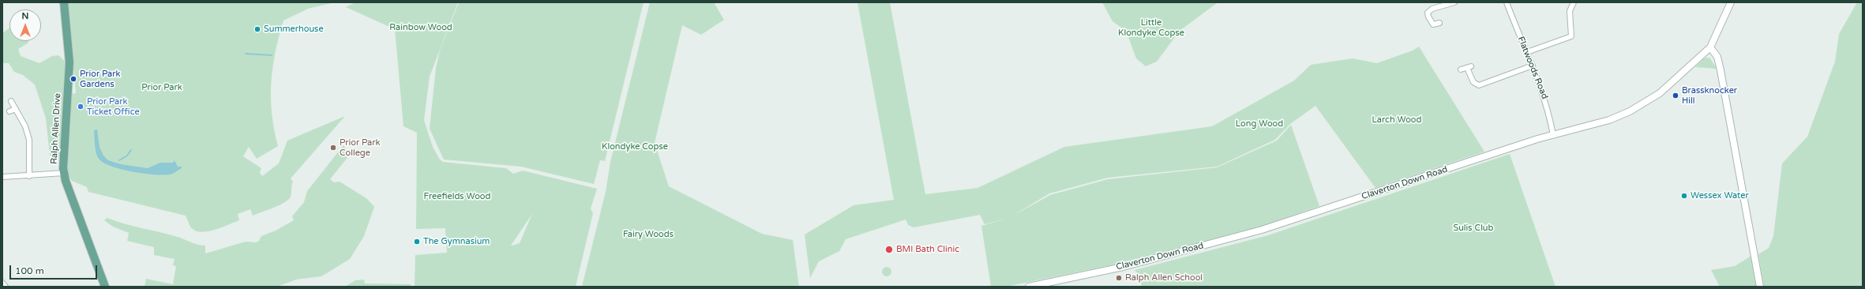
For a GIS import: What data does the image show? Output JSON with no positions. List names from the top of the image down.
{
  "streets": {
    "main road": ["Ralph Allen Drive"],
    "street": ["Flatwoods Road", "Claverton Down Road"]
  },
  "crossings": [
    ["Flatwoods Road", "Claverton Down Road"]
  ],
  "parks": [
    "Little Klondyke Copse",
    "Rainbow Wood",
    "Prior Park",
    "Larch Wood",
    "Long Wood",
    "Klondyke Copse",
    "Freefields Wood",
    "Sulis Club",
    "Fairy Woods"
  ],
  "places": [
    "Summerhouse",
    "Prior Park Gardens",
    "Brassknocker Hill",
    "Prior Park Ticket Office",
    "Prior Park College",
    "Wessex Water",
    "The Gymnasium",
    "BMI Bath Clinic",
    "Ralph Allen School"
  ],
  "scale_bar": "100 m",
  "north": "top"
}
